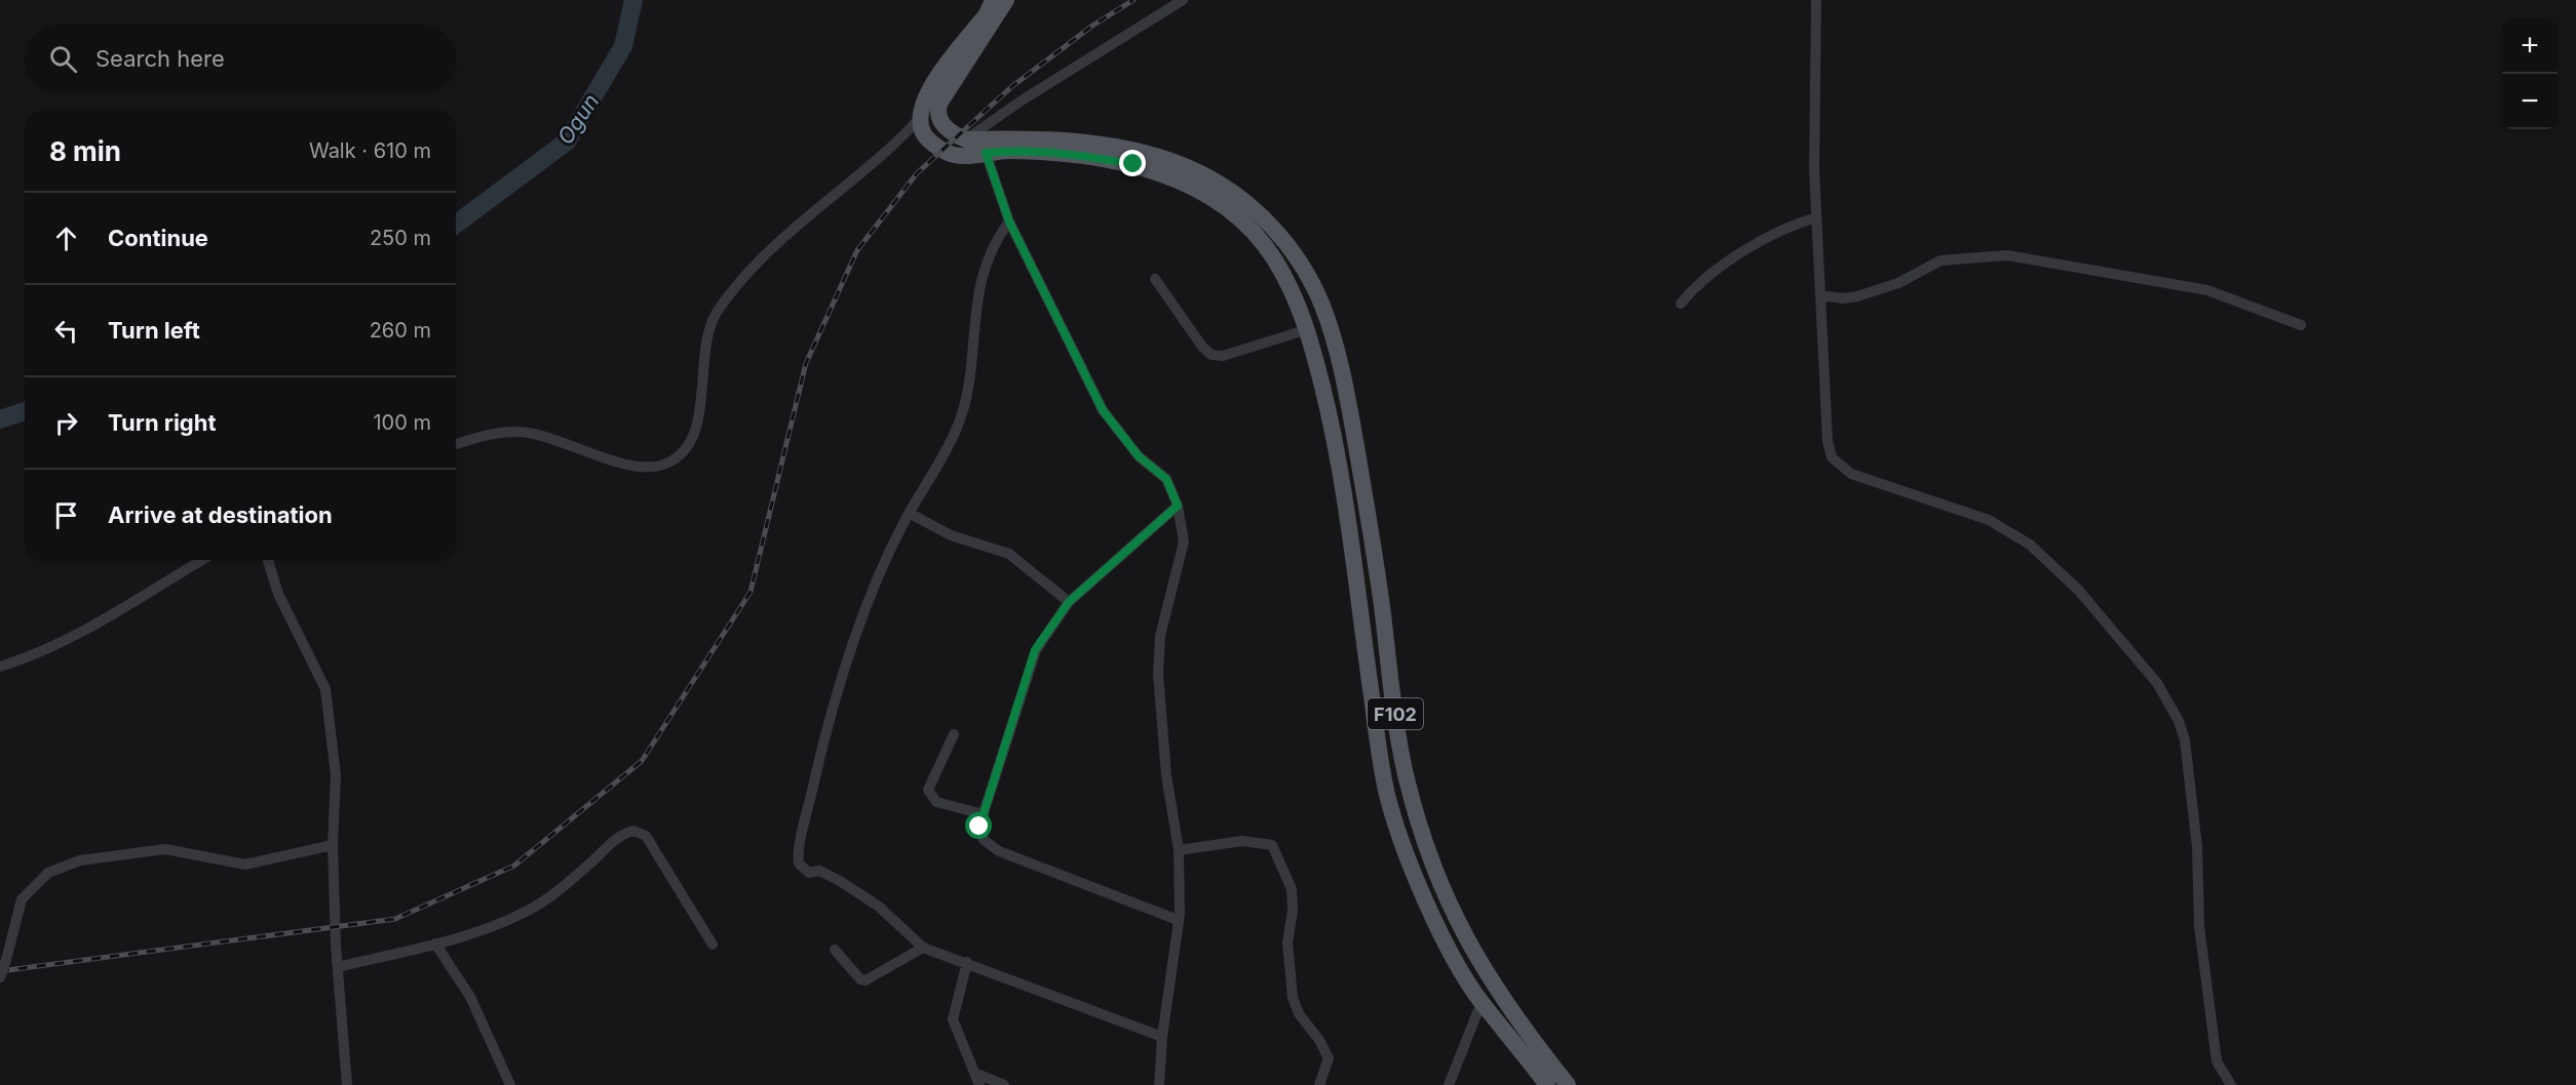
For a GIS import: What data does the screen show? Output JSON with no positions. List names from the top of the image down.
{
  "streets": {
    "main road": ["F102"]
  },
  "water": ["Ogun"],
  "page": {
    "map_buttons": ["+", "−"],
    "search": "Search here",
    "heading": ["8 min", "Walk · 610 m"],
    "list": [
      ["Continue", "250 m"],
      ["Turn left", "260 m"],
      ["Turn right", "100 m"],
      "Arrive at destination"
    ]
  }
}
